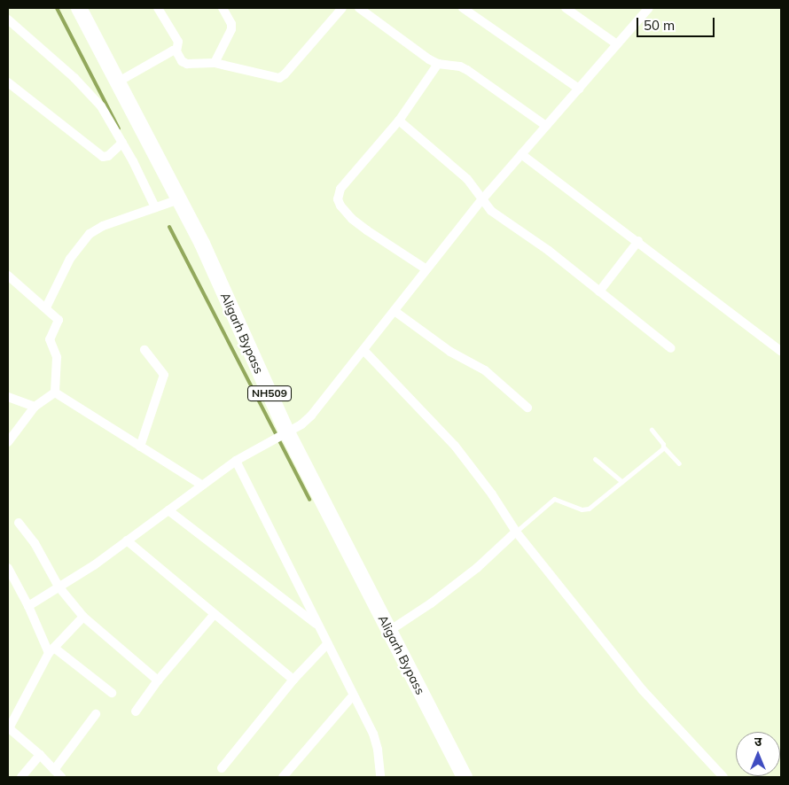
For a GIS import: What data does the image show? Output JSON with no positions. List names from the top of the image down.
{
  "streets": {
    "highway": ["Aligarh Bypass", "NH509"]
  },
  "scale_bar": "50 m",
  "north": "top"
}
